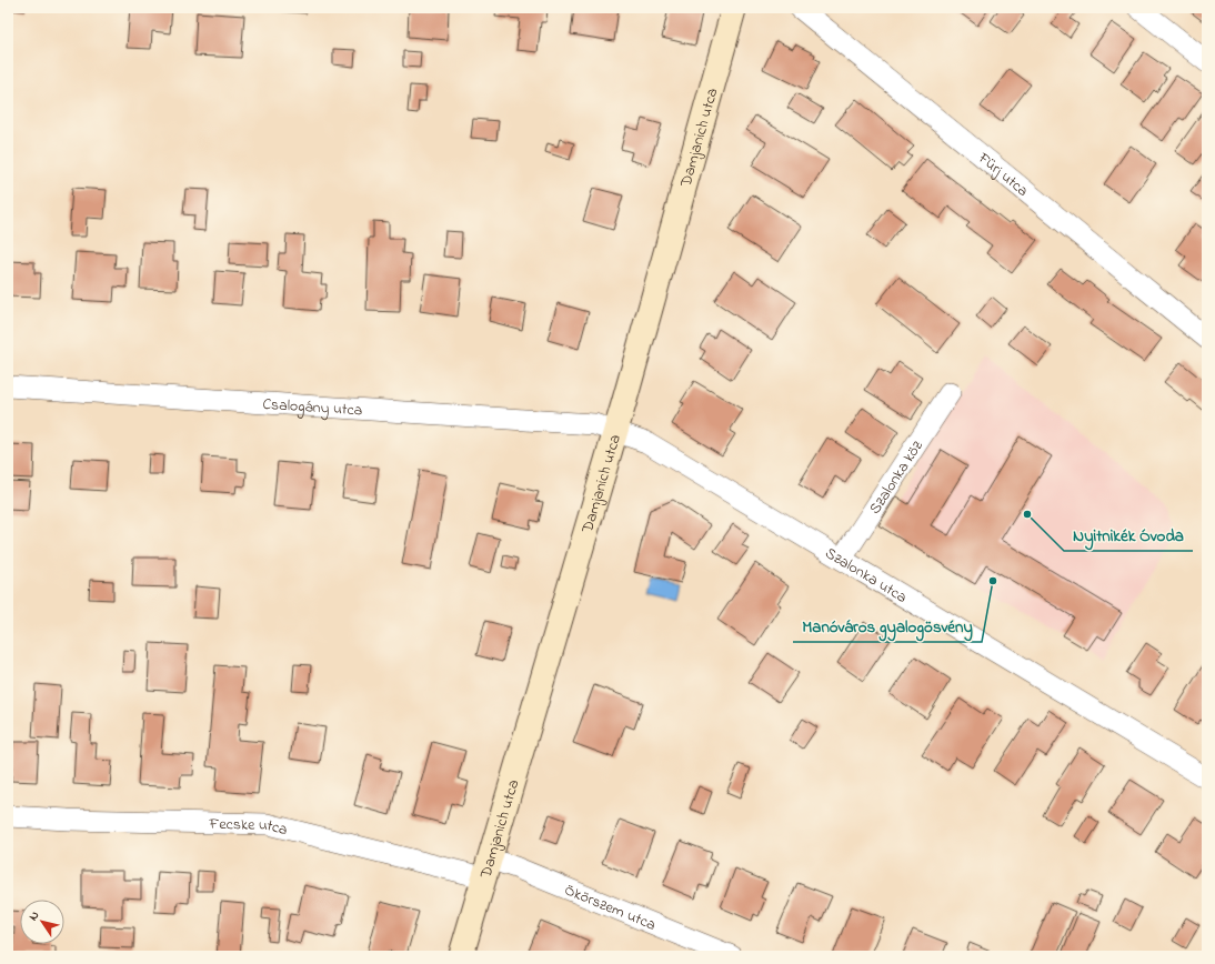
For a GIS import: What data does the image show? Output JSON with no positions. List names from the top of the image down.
{
  "streets": {
    "main road": ["Damjanich utca"],
    "street": [
      "Fürj utca",
      "Csalogány utca",
      "Szalonka köz",
      "Szalonka utca",
      "Fecske utca",
      "Ökörszem utca"
    ]
  },
  "crossings": [
    ["Damjanich utca", "Csalogány utca"],
    ["Damjanich utca", "Szalonka utca"],
    ["Damjanich utca", "Fecske utca"],
    ["Damjanich utca", "Ökörszem utca"],
    ["Csalogány utca", "Szalonka utca"],
    ["Szalonka köz", "Szalonka utca"],
    ["Fecske utca", "Ökörszem utca"]
  ],
  "places": ["Nyitnikék Óvoda", "Manóváros gyalogösvény"],
  "north": "top left"
}
